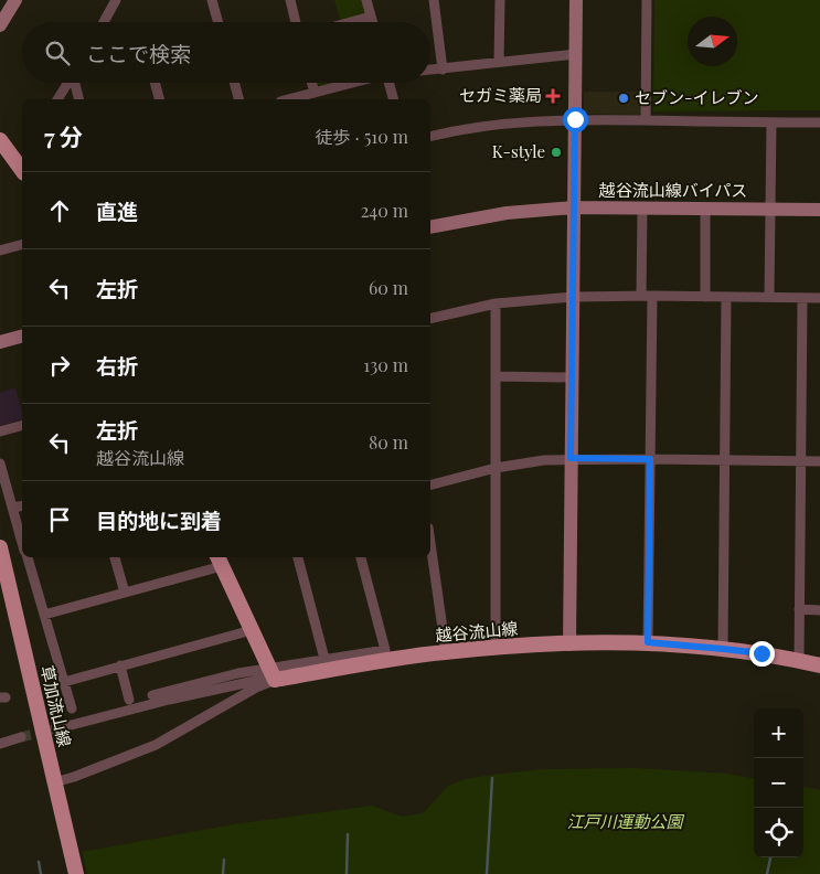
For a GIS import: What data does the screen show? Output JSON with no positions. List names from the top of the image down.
{
  "streets": {
    "main road": ["越谷流山線", "草加流山線"],
    "street": ["越谷流山線バイパス"]
  },
  "parks": ["江戸川運動公園"],
  "places": {
    "health": ["セガミ薬局"],
    "other": ["セブン-イレブン", "K-style"]
  },
  "north": "right",
  "page": {
    "search": "ここで検索",
    "heading": ["7 分", "徒歩 · 510 m"],
    "list": [
      ["直進", "240 m"],
      ["左折", "60 m"],
      ["右折", "130 m"],
      ["左折", "越谷流山線", "80 m"],
      "目的地に到着"
    ],
    "map_buttons": ["+", "−"]
  }
}
